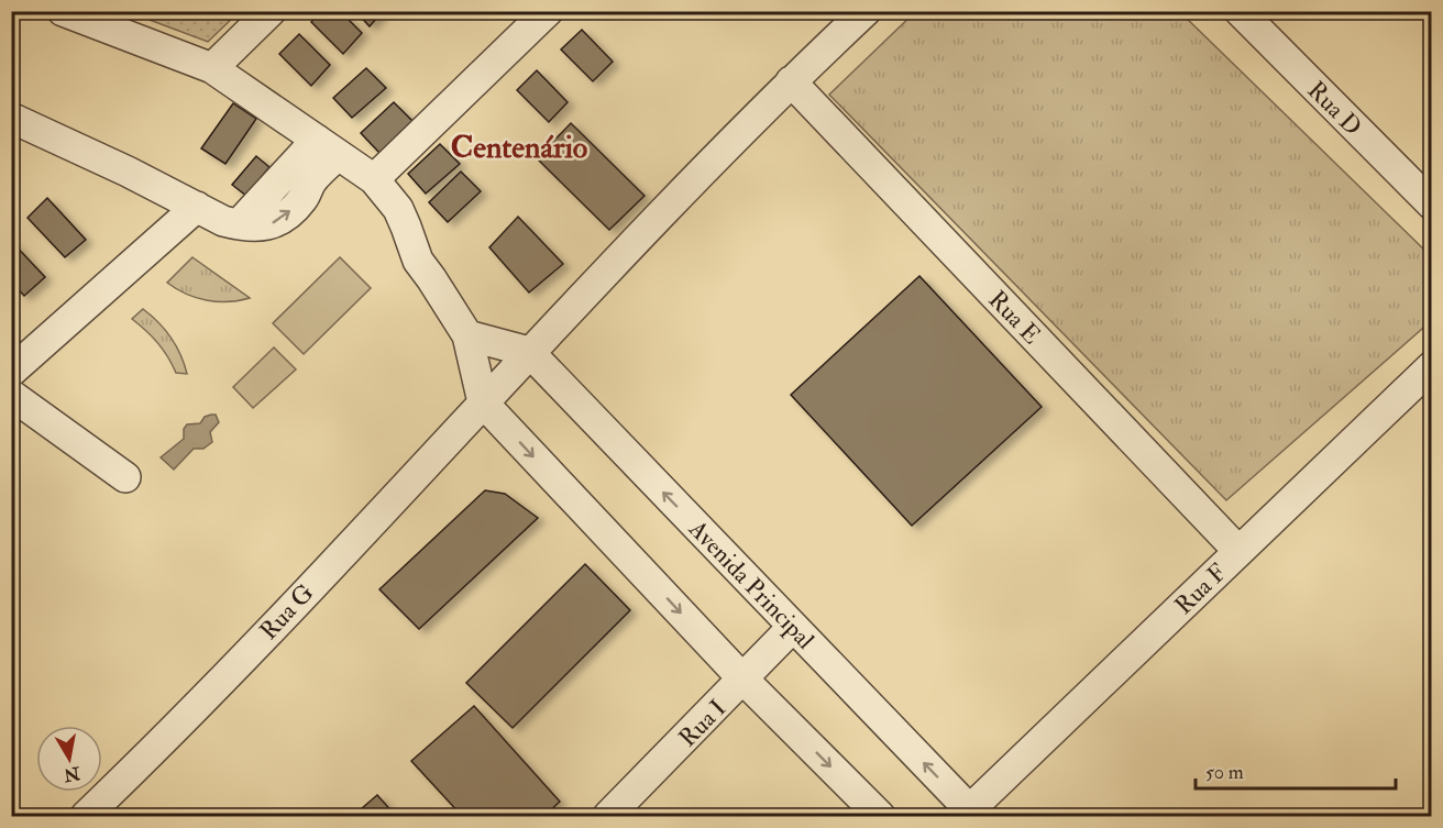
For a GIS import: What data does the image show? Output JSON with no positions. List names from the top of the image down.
{
  "streets": {
    "street": [
      "Rua D",
      "Rua E",
      "Avenida Principal",
      "Rua F",
      "Rua G",
      "Rua I"
    ]
  },
  "crossings": [
    ["Rua E", "Rua F"],
    ["Rua E", "Rua G"],
    ["Avenida Principal", "Rua F"],
    ["Avenida Principal", "Rua G"],
    ["Avenida Principal", "Rua I"]
  ],
  "districts": ["Centenário"],
  "scale_bar": "50 m",
  "north": "bottom"
}
